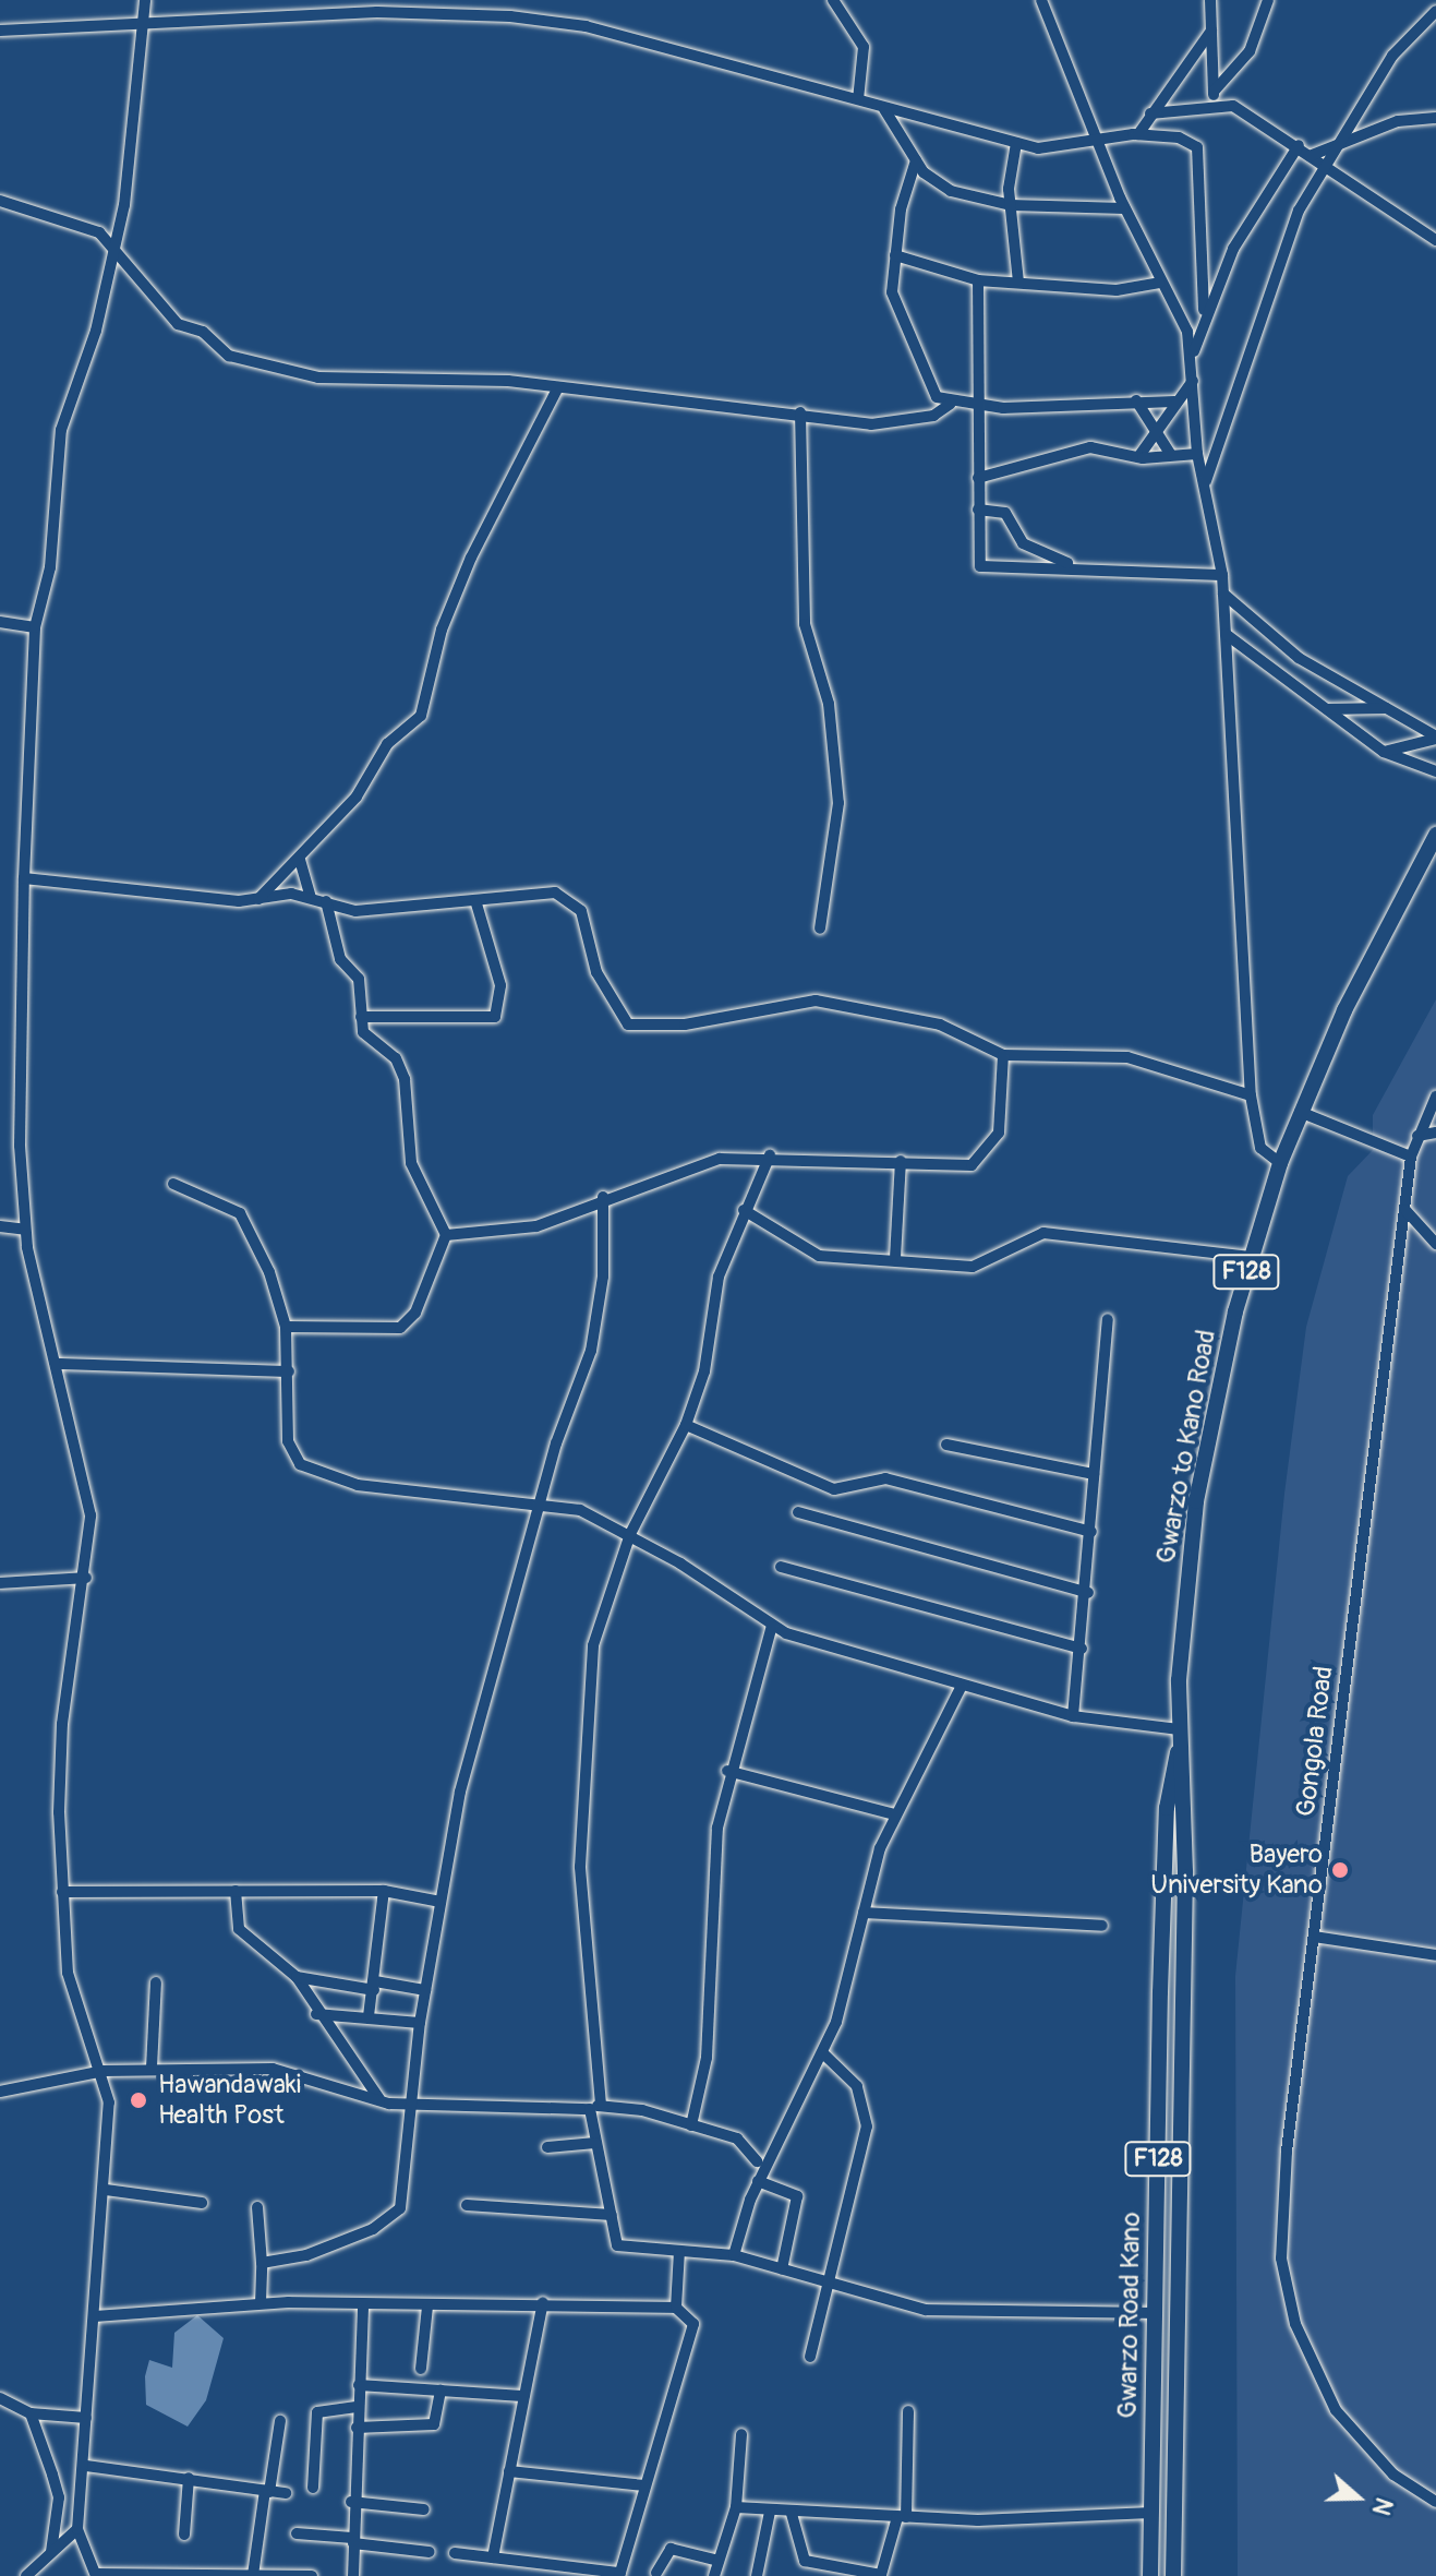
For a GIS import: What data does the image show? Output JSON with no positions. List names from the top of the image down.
{
  "streets": {
    "main road": ["F128", "Gwarzo to Kano Road", "Gwarzo Road Kano"],
    "street": ["Gongola Road"]
  },
  "crossings": [
    ["F128", "Gwarzo to Kano Road"],
    ["F128", "Gwarzo Road Kano"],
    ["Gwarzo to Kano Road", "Gwarzo Road Kano"]
  ],
  "places": ["Bayero University Kano", "Hawandawaki Health Post"],
  "north": "right"
}
